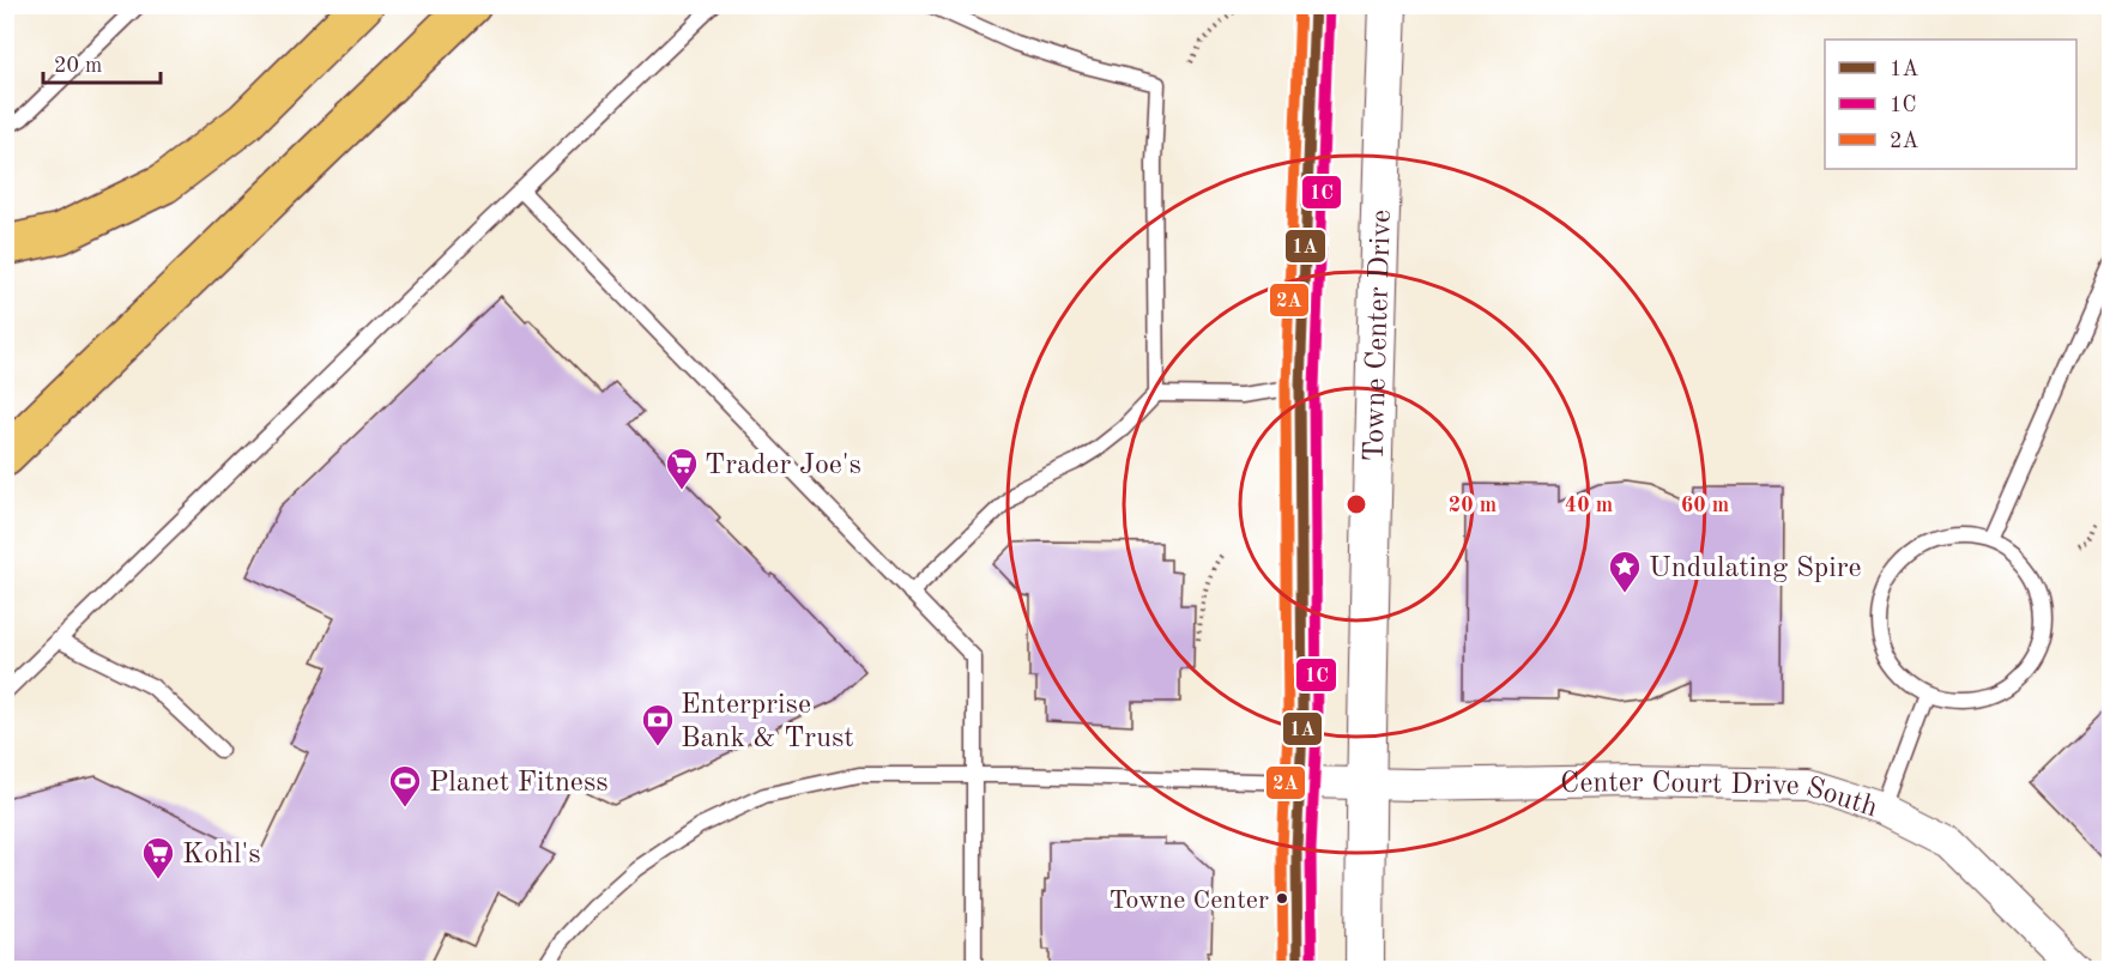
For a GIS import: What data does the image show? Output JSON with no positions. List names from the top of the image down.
{
  "streets": {
    "street": ["Towne Center Drive", "Center Court Drive South"]
  },
  "crossings": [
    ["Towne Center Drive", "Center Court Drive South"]
  ],
  "places": {
    "supermarket": ["Trader Joe's", "Kohl's"],
    "place": ["Undulating Spire"],
    "bank": ["Enterprise Bank & Trust"],
    "sports": ["Planet Fitness"],
    "other": ["Towne Center"]
  },
  "lines": ["transit line 1A", "transit line 1C", "transit line 2A"],
  "legend": ["1A", "1C", "2A"],
  "scale_bar": "20 m",
  "rings": ["20 m", "40 m", "60 m"]
}
